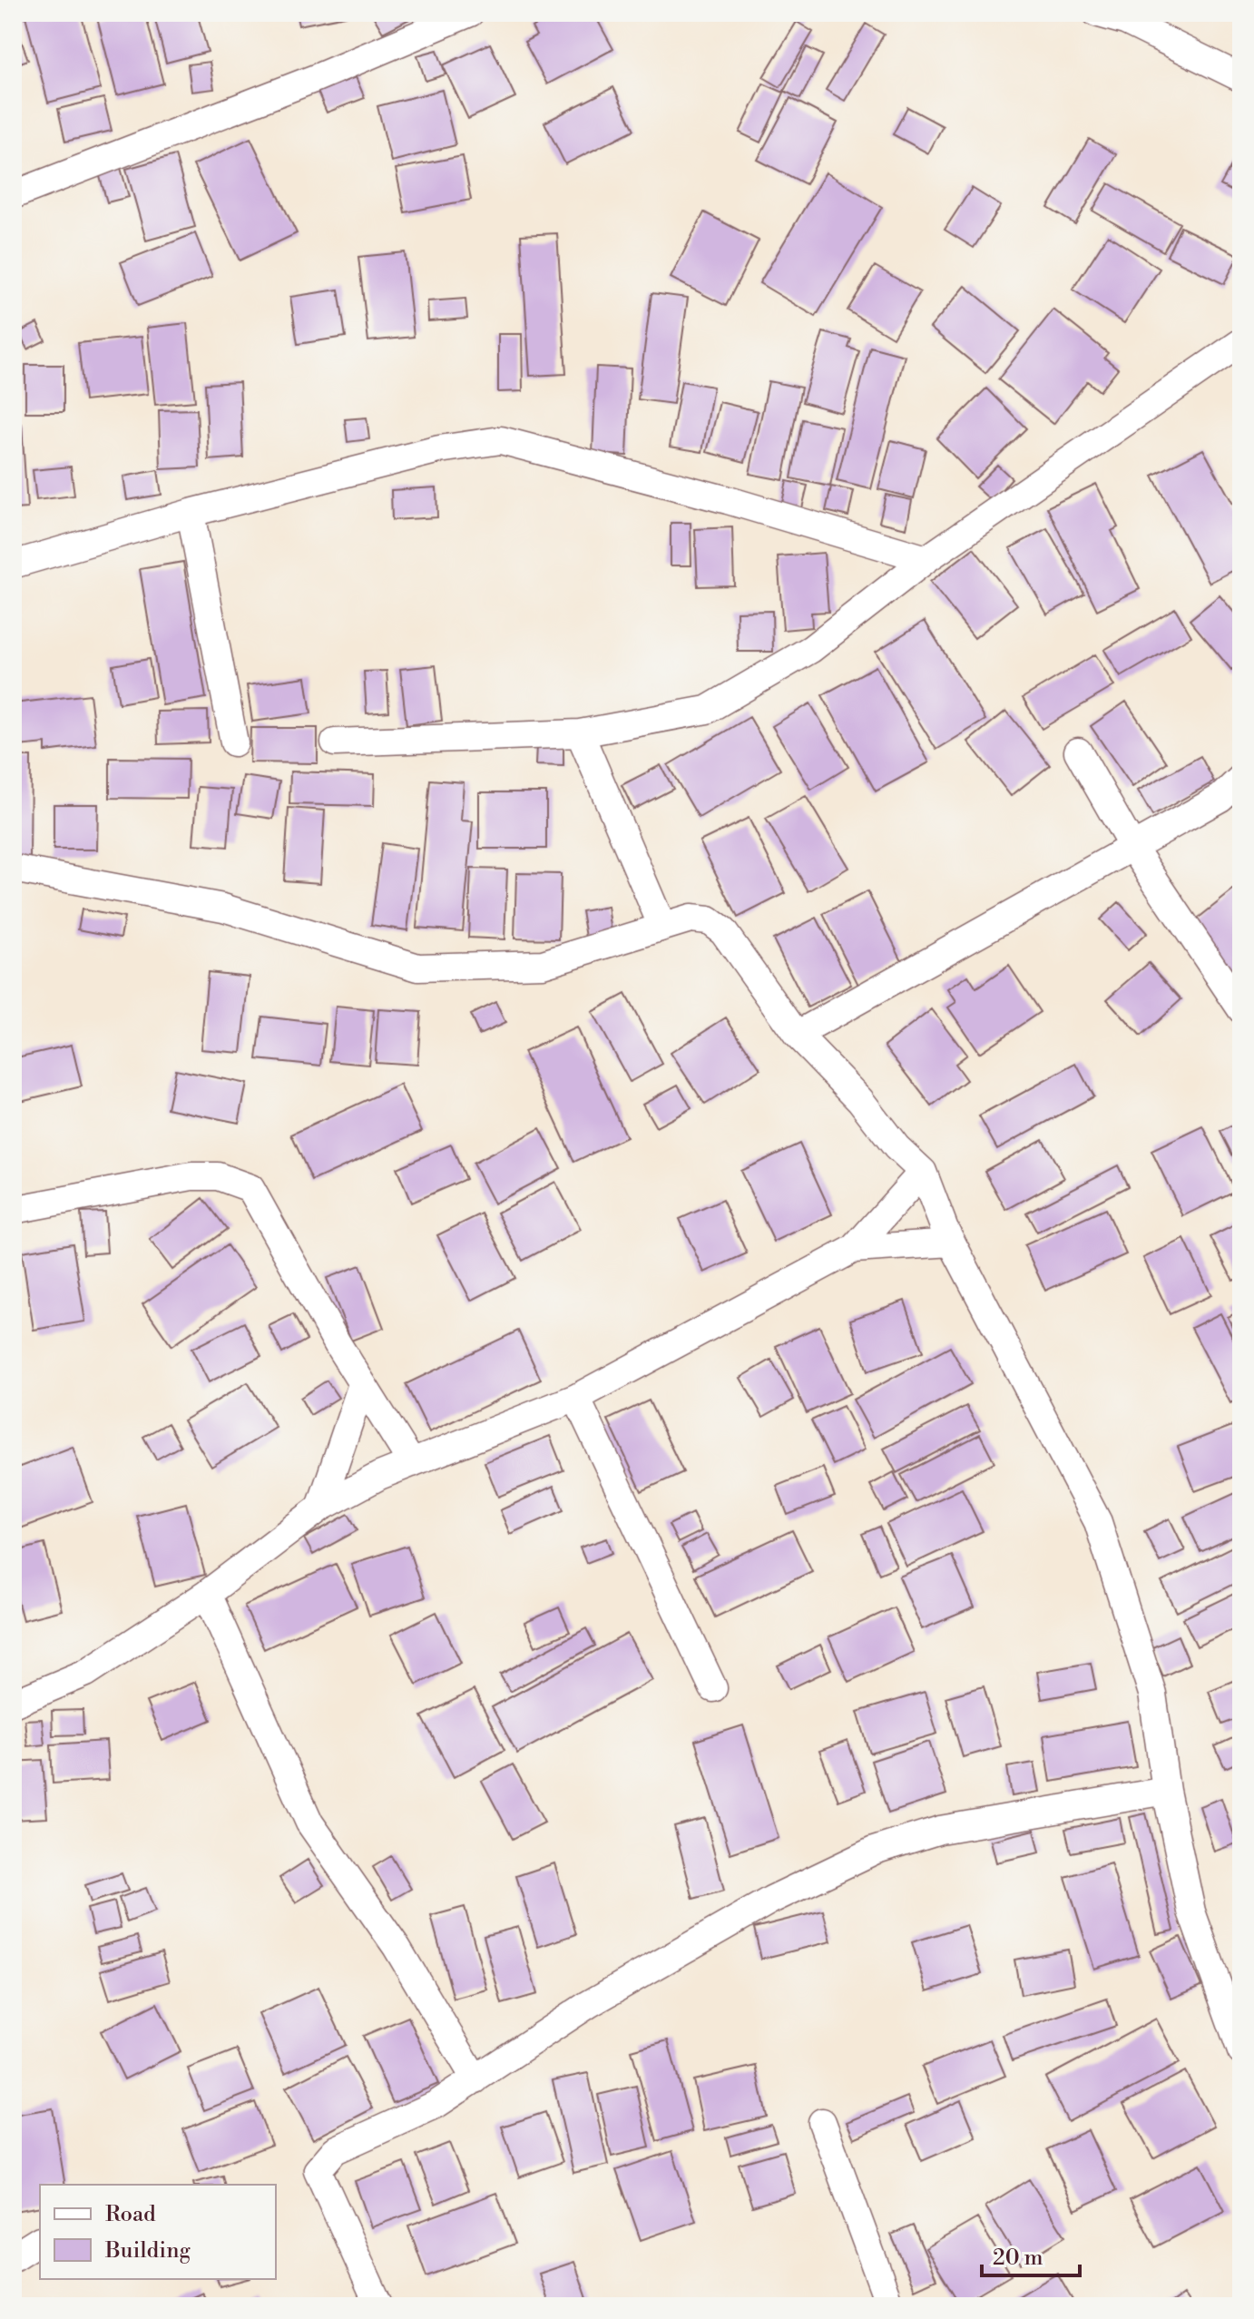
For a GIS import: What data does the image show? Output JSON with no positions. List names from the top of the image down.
{
  "legend": ["Road", "Building"],
  "scale_bar": "20 m"
}
